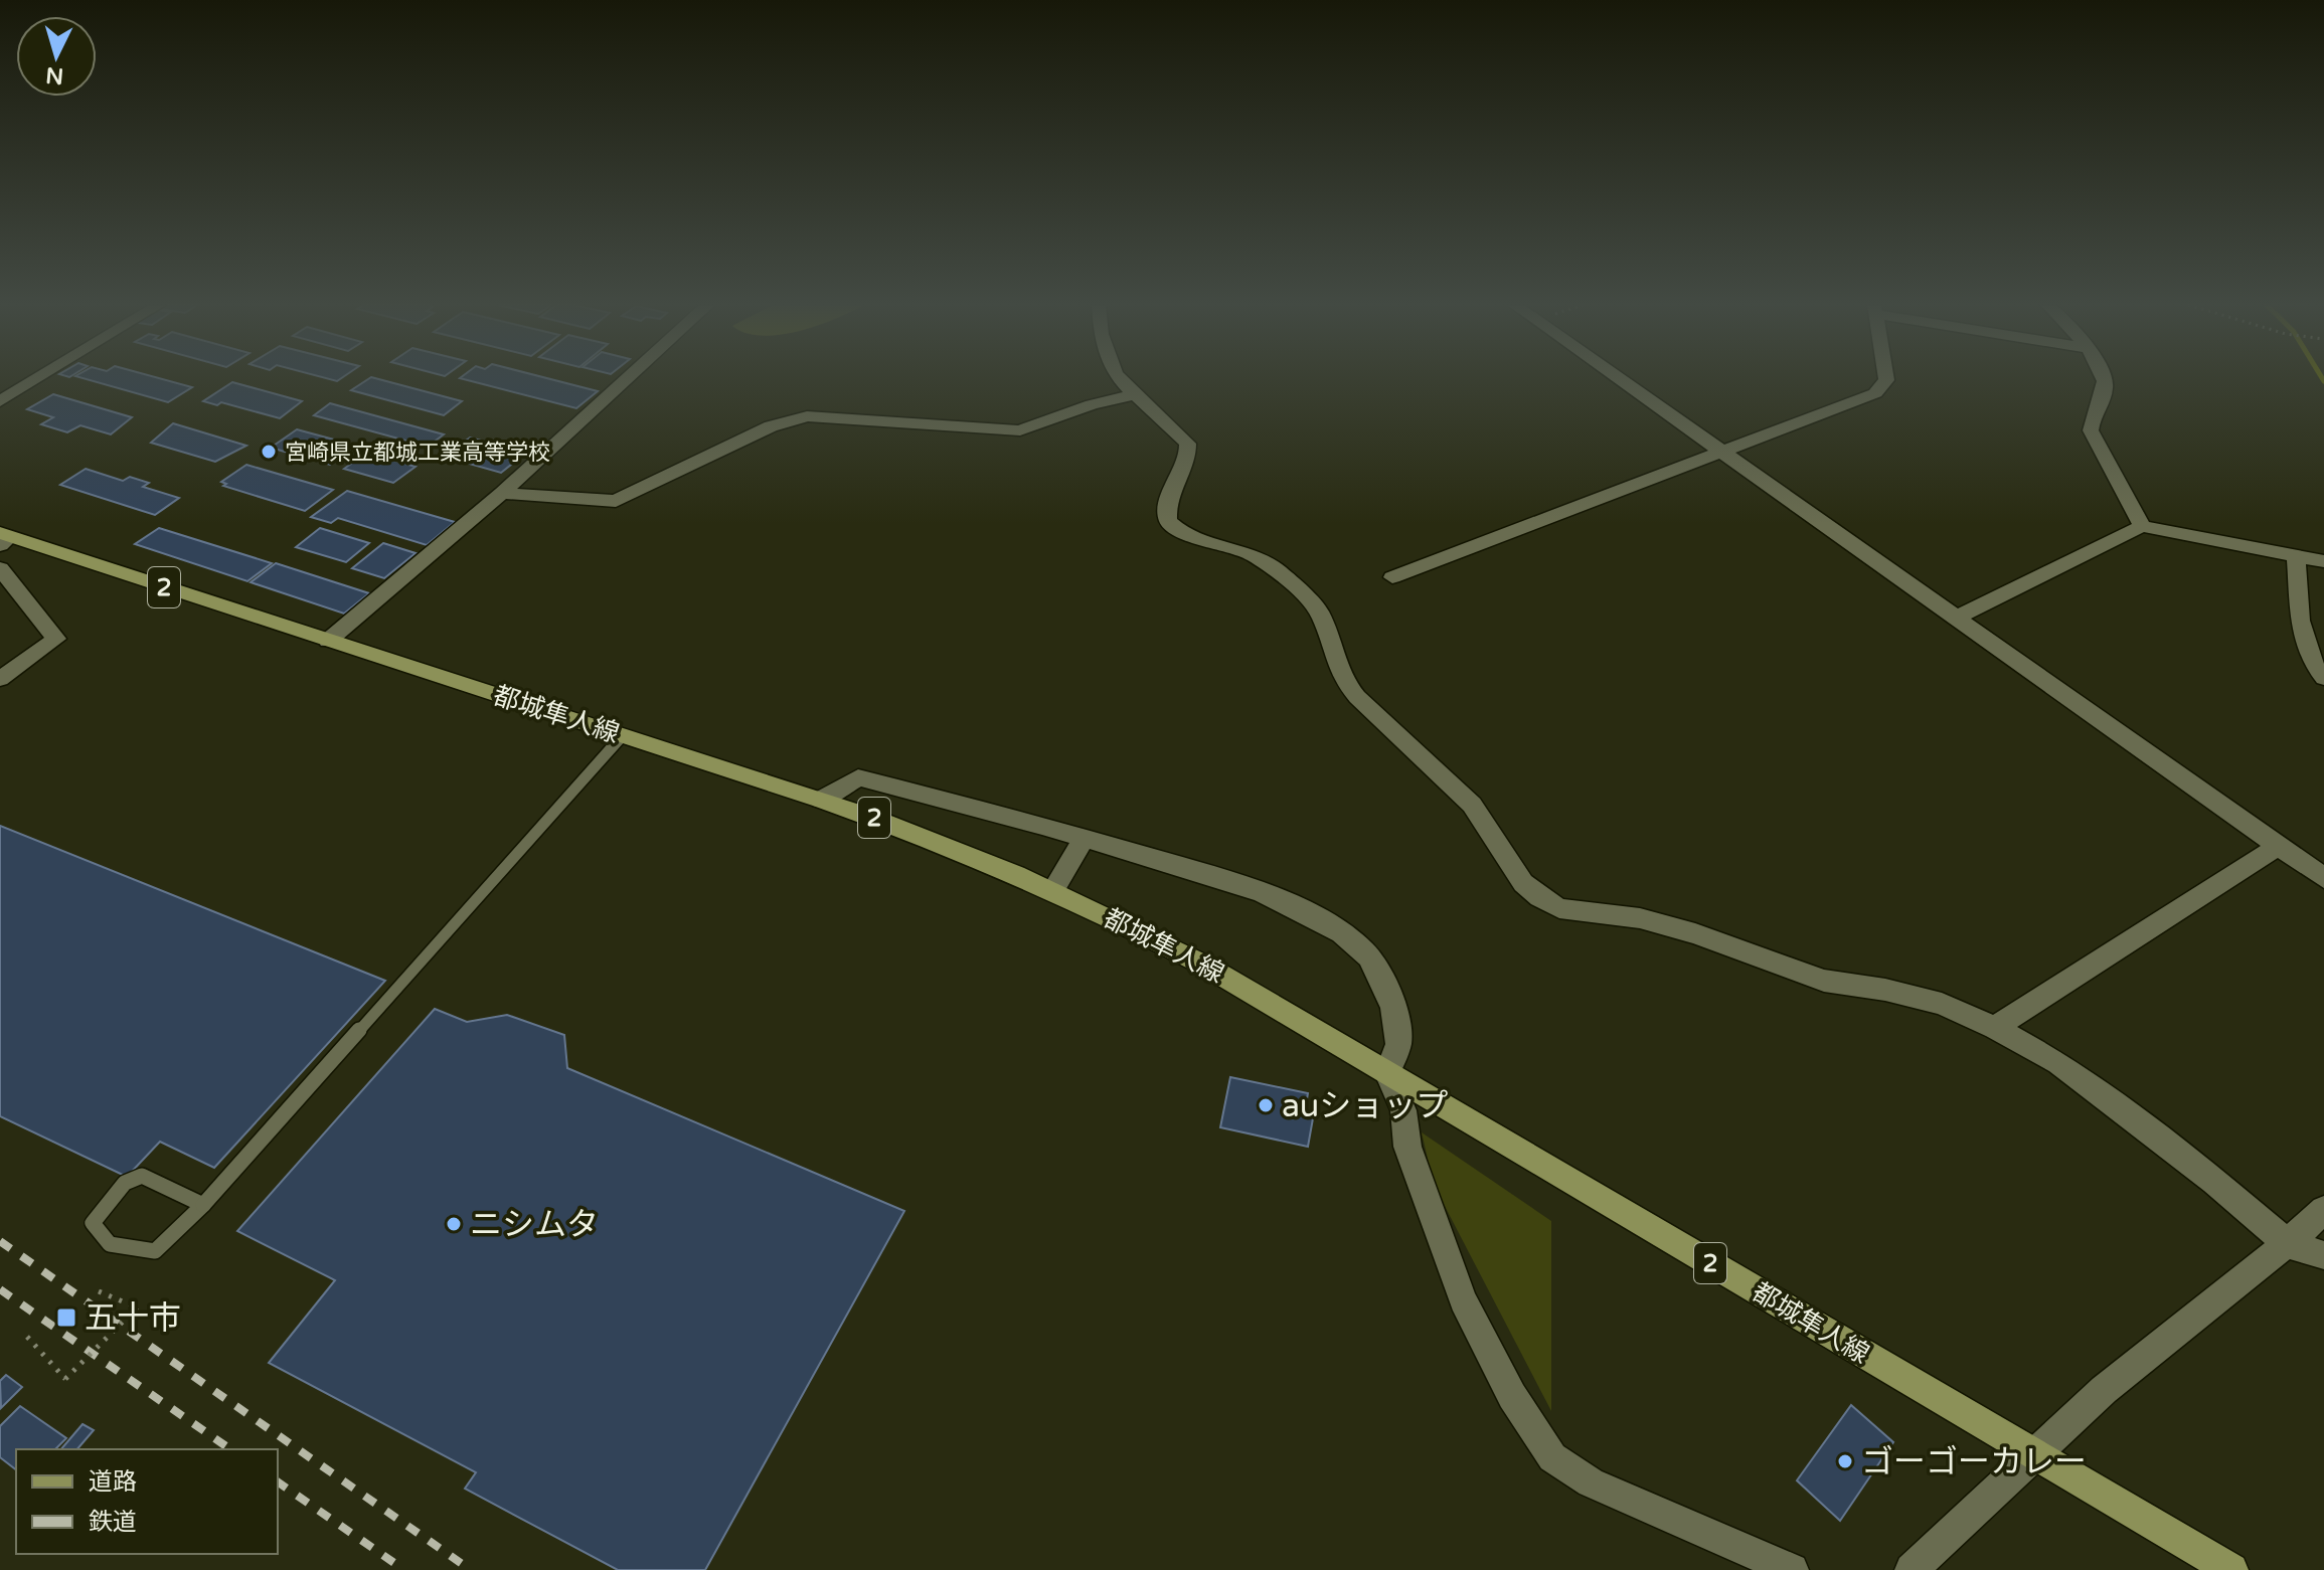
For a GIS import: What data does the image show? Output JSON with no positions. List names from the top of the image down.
{
  "streets": {
    "main road": ["2", "都城隼人線"]
  },
  "places": {
    "other": [
      "宮崎県立都城工業高等学校",
      "auショップ",
      "ニシムタ",
      "ゴーゴーカレー"
    ],
    "transit": ["五十市"]
  },
  "legend": ["道路", "鉄道"],
  "north": "bottom"
}
